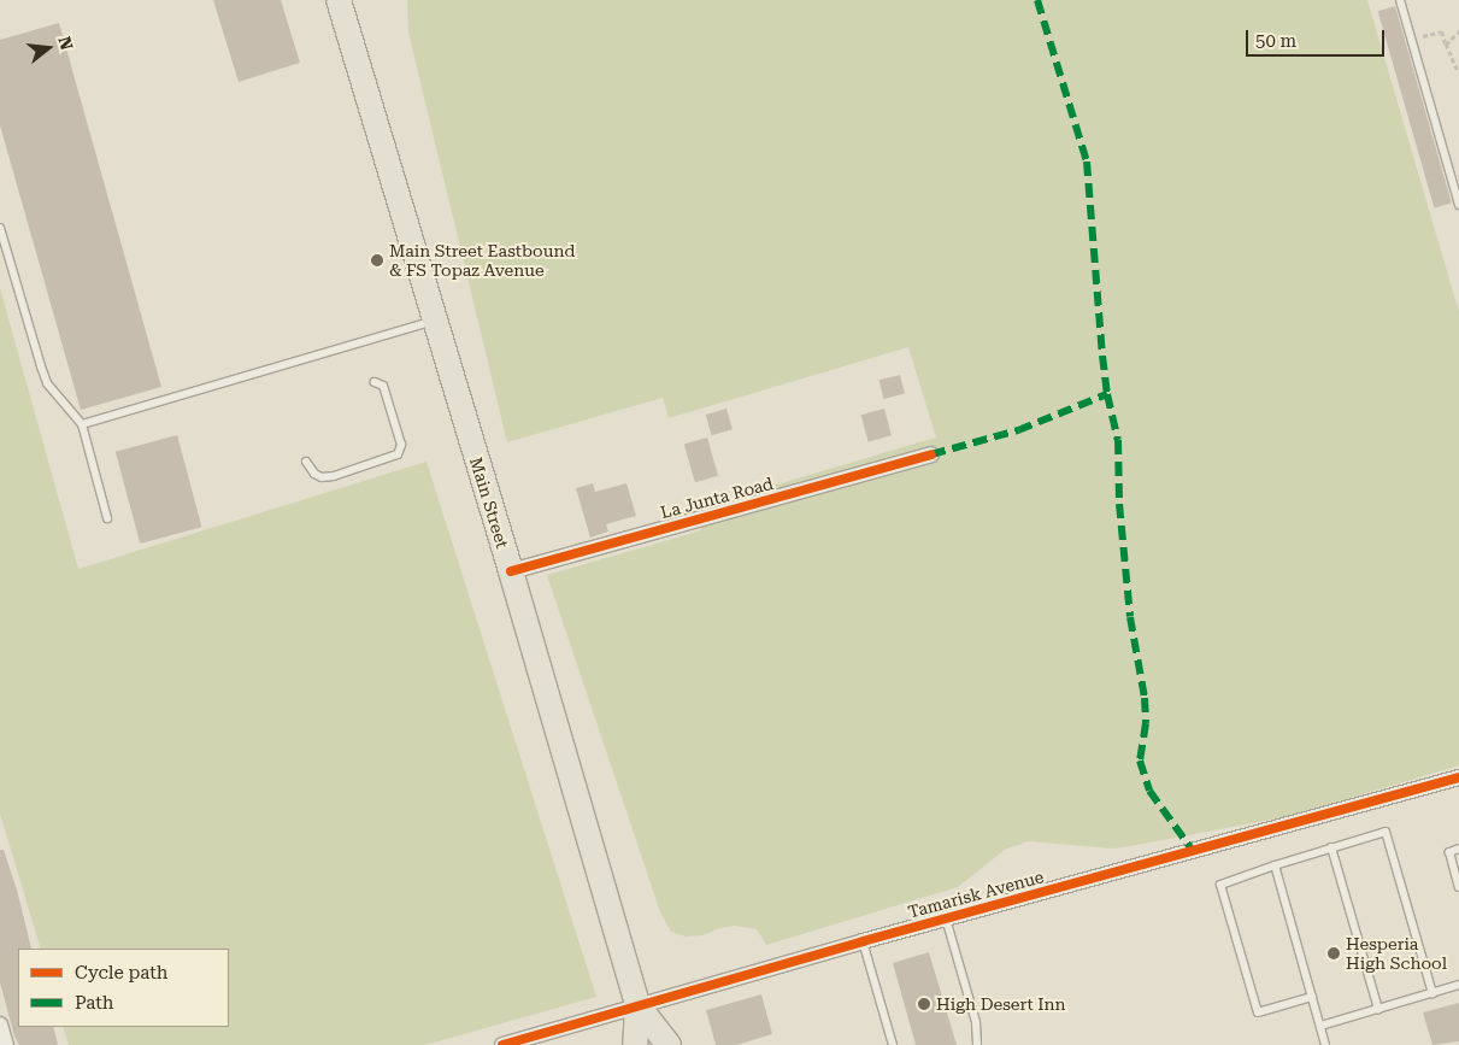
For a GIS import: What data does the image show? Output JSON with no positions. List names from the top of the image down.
{
  "streets": {
    "main road": ["Main Street"],
    "street": ["La Junta Road", "Tamarisk Avenue"]
  },
  "crossings": [
    ["La Junta Road", "Main Street"],
    ["Main Street", "Tamarisk Avenue"]
  ],
  "places": ["Main Street Eastbound & FS Topaz Avenue", "Hesperia High School", "High Desert Inn"],
  "legend": ["Cycle path", "Path"],
  "scale_bar": "50 m",
  "north": "right"
}
